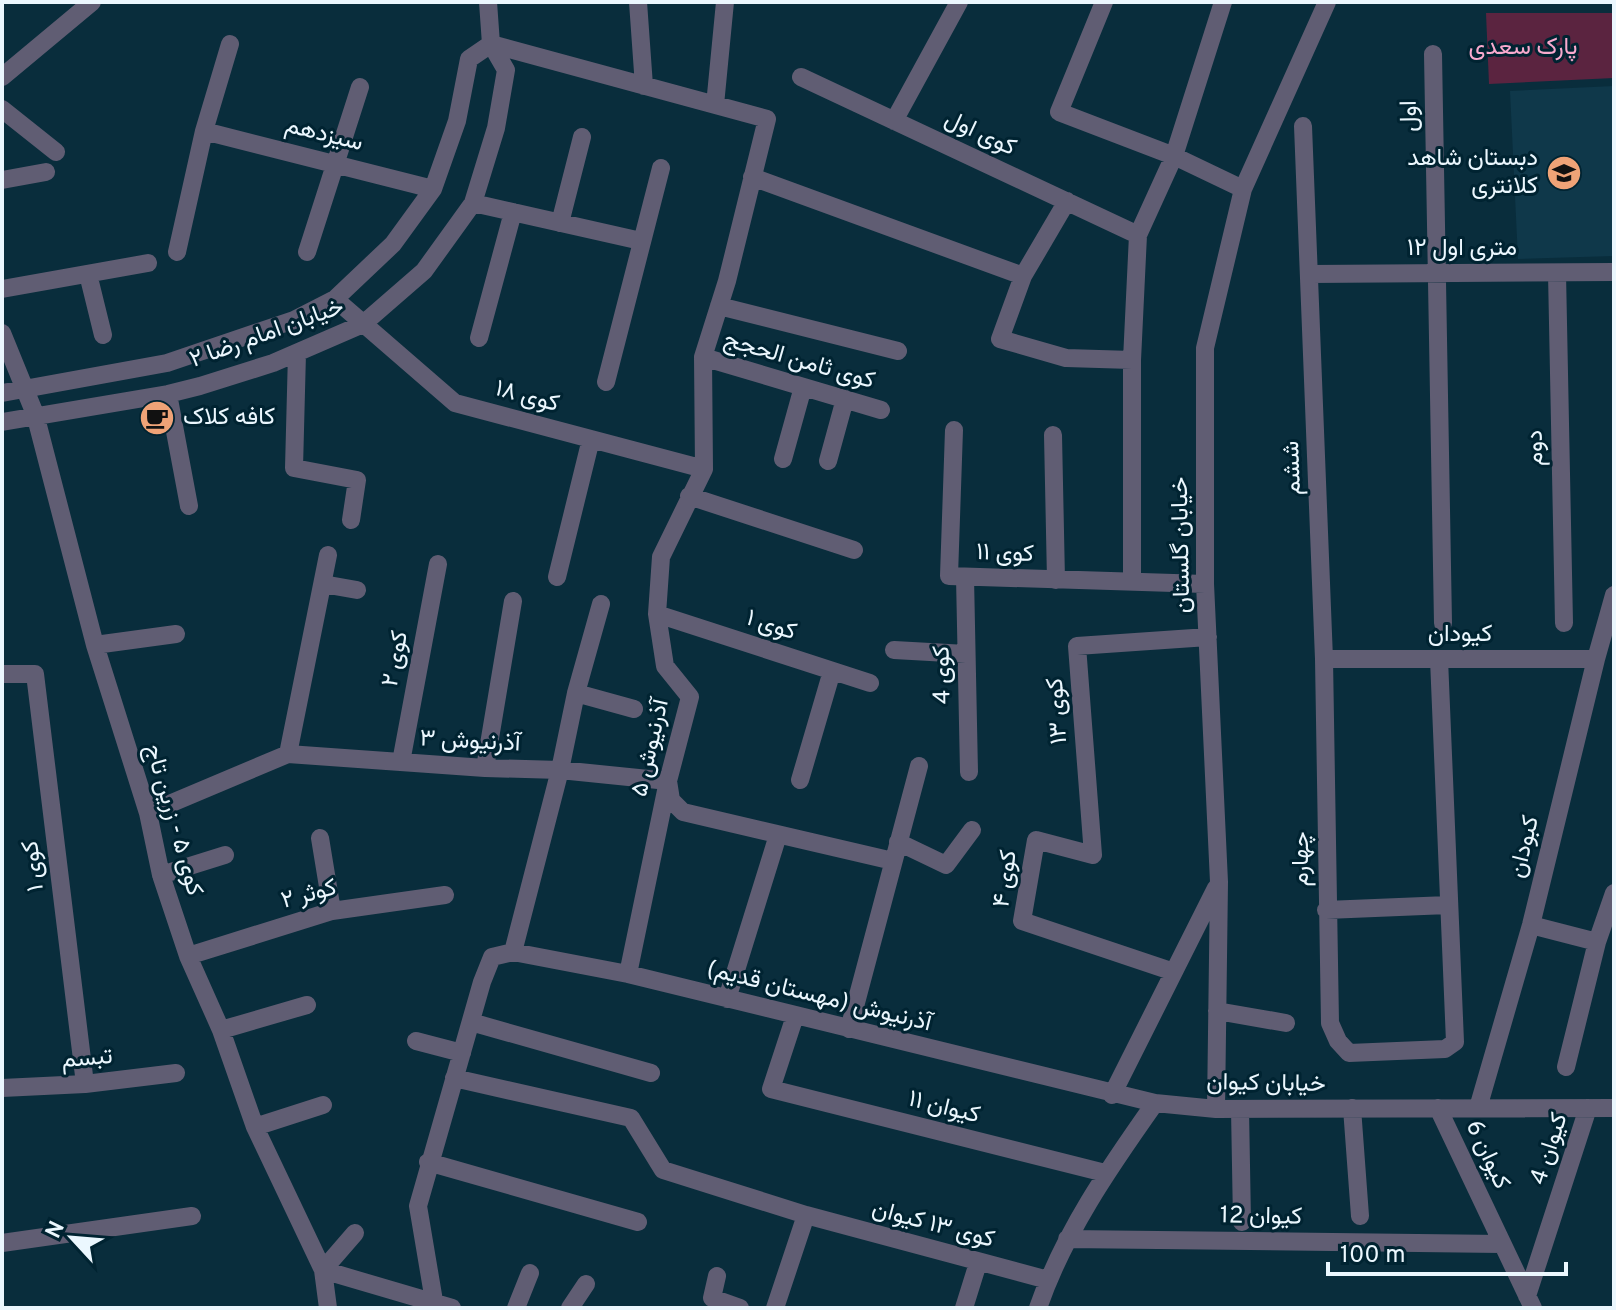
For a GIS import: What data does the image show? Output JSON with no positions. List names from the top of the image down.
{
  "streets": {
    "street": [
      "اول",
      "کوی اول",
      "سیزدهم",
      "۱۲ متری اول",
      "خیابان امام رضا ۲",
      "کوی ثامن الحجج",
      "کوی ۱۸",
      "دوم",
      "ششم",
      "خیابان گلستان",
      "کوی ۱۱",
      "کوی ۱",
      "کیودان",
      "کوی ۲",
      "کوی 4",
      "کوی ۱۳",
      "آذرنیوش ۳",
      "آذرنیوش ۵",
      "کوی ۵ - زرین تاج",
      "کبودان",
      "چهارم",
      "کوی ۴",
      "کوثر ۲",
      "آذرنیوش (مهستان قدیم)",
      "تبسم",
      "خیابان کیوان",
      "کیوان ۱۱",
      "کیوان 4",
      "کیوان 6",
      "کیوان 12",
      "کوی ۱۳ کیوان"
    ]
  },
  "crossings": [
    ["اول", "۱۲ متری اول"],
    ["سیزدهم", "خیابان امام رضا ۲"],
    ["۱۲ متری اول", "دوم"],
    ["۱۲ متری اول", "ششم"],
    ["خیابان امام رضا ۲", "کوی ۱۸"],
    ["خیابان امام رضا ۲", "کوی ۵ - زرین تاج"],
    ["کوی ۱۸", "آذرنیوش ۵"],
    ["ششم", "کیودان"],
    ["ششم", "چهارم"],
    ["خیابان گلستان", "کوی ۱۱"],
    ["خیابان گلستان", "کوی ۱۳"],
    ["خیابان گلستان", "خیابان کیوان"],
    ["کوی ۱۱", "کوی 4"],
    ["کوی ۱", "آذرنیوش ۵"],
    ["کوی ۱", "تبسم"],
    ["کیودان", "کبودان"],
    ["کیودان", "چهارم"],
    ["کوی ۲", "آذرنیوش ۳"],
    ["کوی ۱۳", "کوی ۴"],
    ["آذرنیوش ۳", "آذرنیوش ۵"],
    ["آذرنیوش ۳", "کوی ۵ - زرین تاج"],
    ["آذرنیوش ۵", "آذرنیوش (مهستان قدیم)"],
    ["کوی ۵ - زرین تاج", "کوثر ۲"],
    ["کبودان", "خیابان کیوان"],
    ["آذرنیوش (مهستان قدیم)", "خیابان کیوان"],
    ["آذرنیوش (مهستان قدیم)", "کیوان ۱۱"],
    ["خیابان کیوان", "کیوان 4"],
    ["خیابان کیوان", "کیوان 6"],
    ["کیوان 4", "کیوان 6"],
    ["کیوان 6", "کیوان 12"]
  ],
  "parks": ["پارک سعدی"],
  "places": {
    "school or university": ["دبستان شاهد کلانتری"],
    "cafe": ["کافه کلاک"]
  },
  "scale_bar": "100 m",
  "north": "top left"
}
